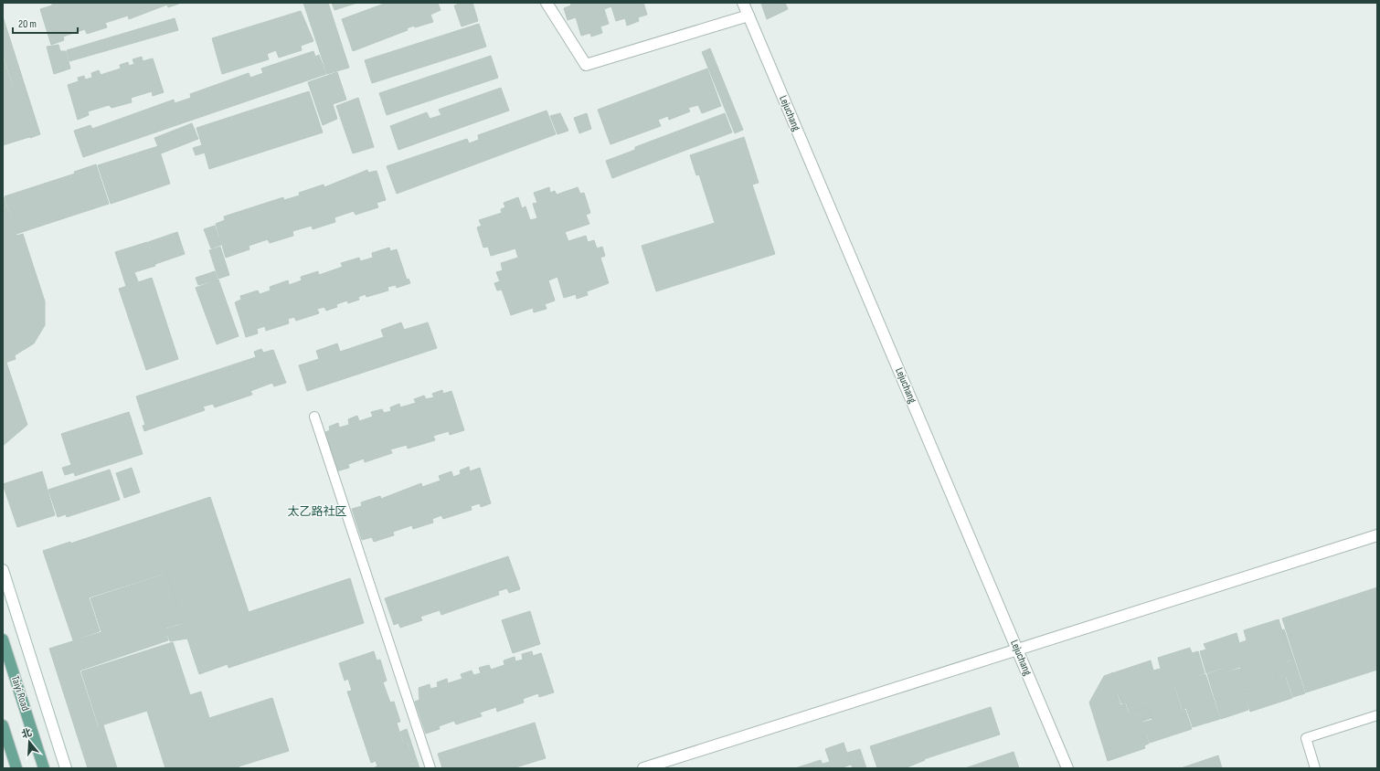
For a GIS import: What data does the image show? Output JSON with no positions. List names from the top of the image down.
{
  "streets": {
    "main road": ["Taiyi Road"],
    "street": ["Lejuchang"]
  },
  "districts": ["太乙路社区"],
  "scale_bar": "20 m",
  "north": "top"
}
